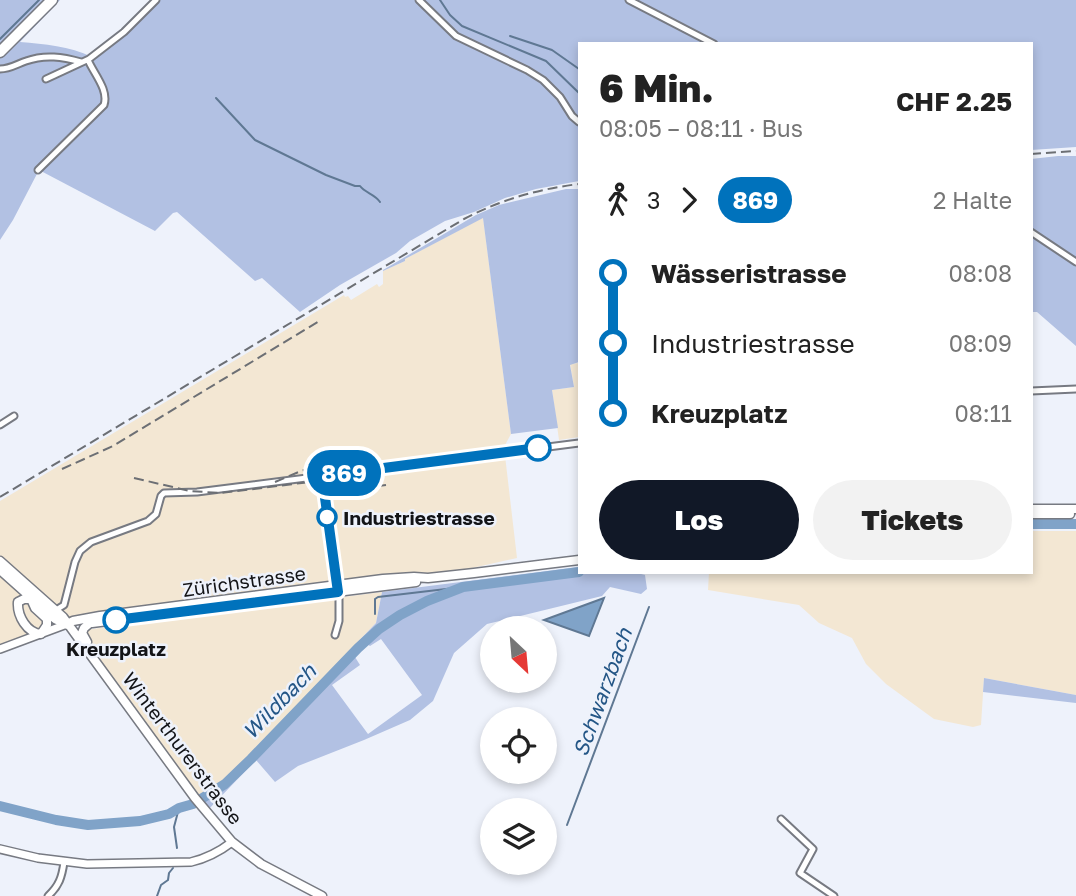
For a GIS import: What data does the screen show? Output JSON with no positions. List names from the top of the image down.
{
  "streets": {
    "main road": ["Zürichstrasse", "Winterthurerstrasse"]
  },
  "crossings": [
    ["Zürichstrasse", "Winterthurerstrasse"]
  ],
  "water": ["Schwarzbach", "Wildbach"],
  "places": ["Industriestrasse", "Kreuzplatz"],
  "lines": ["bus line 869"],
  "north": "bottom right",
  "page": {
    "on_map": "869",
    "heading": ["6 Min.", "08:05 – 08:11 · Bus", "CHF 2.25"],
    "legs": ["3", "869", "2 Halte"],
    "list": [
      {
        "name": "Wässeristrasse",
        "value": "08:08"
      },
      {
        "name": "Industriestrasse",
        "value": "08:09"
      },
      {
        "name": "Kreuzplatz",
        "value": "08:11"
      }
    ],
    "buttons": ["Los", "Tickets"]
  }
}
